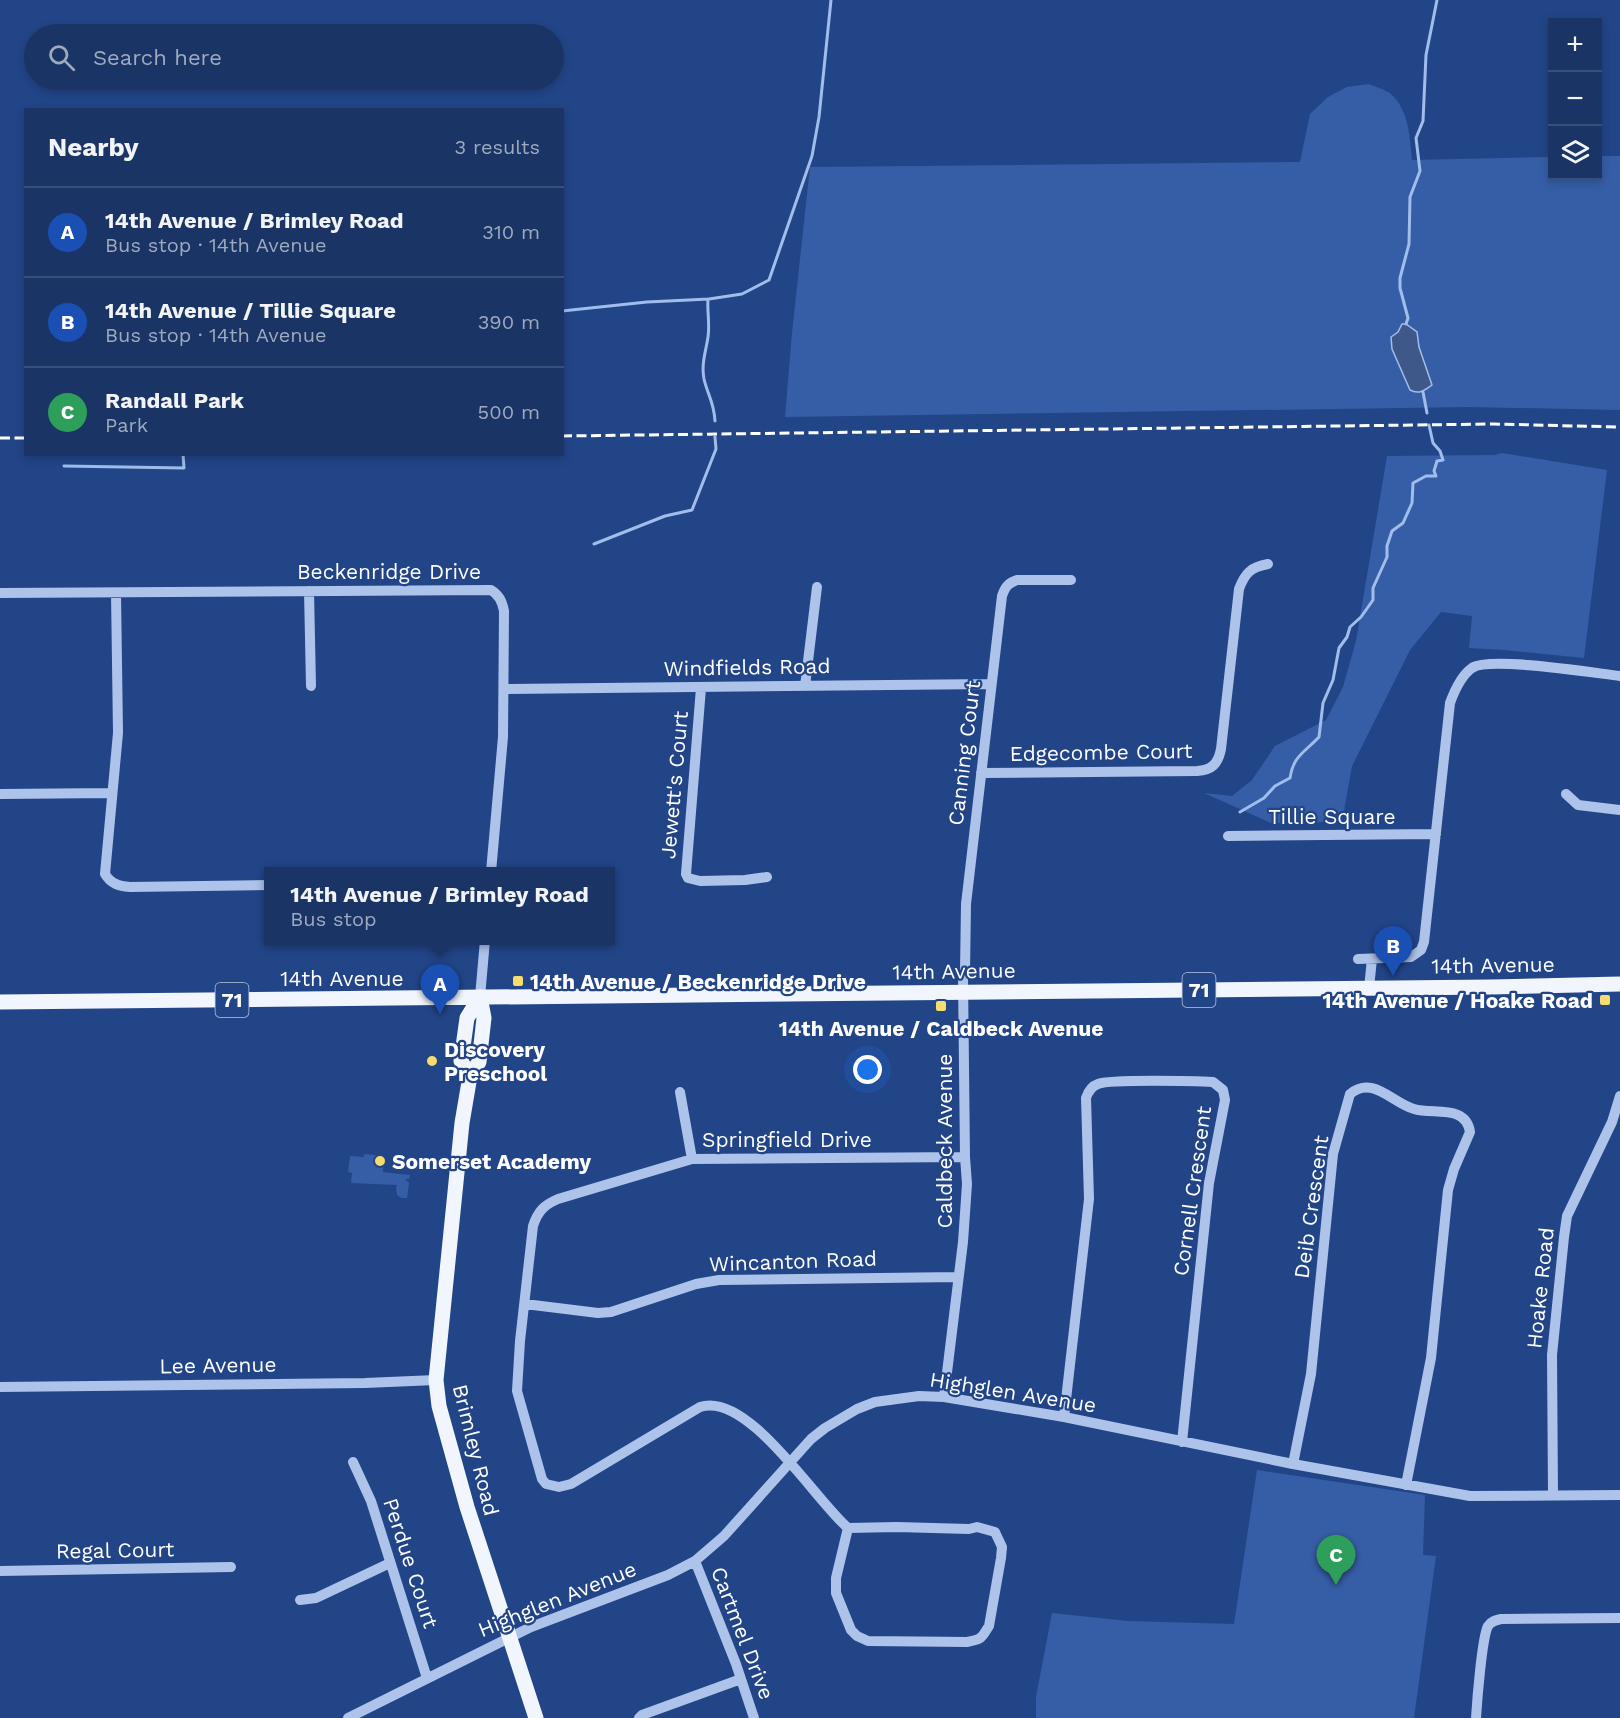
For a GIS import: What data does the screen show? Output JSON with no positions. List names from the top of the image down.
{
  "streets": {
    "main road": ["14th Avenue", "71", "Brimley Road"],
    "street": [
      "Beckenridge Drive",
      "Windfields Road",
      "Edgecombe Court",
      "Canning Court",
      "Jewett's Court",
      "Tillie Square",
      "Springfield Drive",
      "Caldbeck Avenue",
      "Cornell Crescent",
      "Deib Crescent",
      "Wincanton Road",
      "Hoake Road",
      "Lee Avenue",
      "Highglen Avenue",
      "Regal Court",
      "Perdue Court",
      "Cartmel Drive"
    ]
  },
  "crossings": [
    ["Beckenridge Drive", "Windfields Road"],
    ["Windfields Road", "Canning Court"],
    ["Windfields Road", "Jewett's Court"],
    ["Edgecombe Court", "Canning Court"],
    ["Canning Court", "14th Avenue"],
    ["Canning Court", "Caldbeck Avenue"],
    ["14th Avenue", "Caldbeck Avenue"],
    ["14th Avenue", "Brimley Road"],
    ["Springfield Drive", "Caldbeck Avenue"],
    ["Springfield Drive", "Wincanton Road"],
    ["Springfield Drive", "Highglen Avenue"],
    ["Caldbeck Avenue", "Wincanton Road"],
    ["Caldbeck Avenue", "Highglen Avenue"],
    ["Cornell Crescent", "Highglen Avenue"],
    ["Deib Crescent", "Highglen Avenue"],
    ["Hoake Road", "Highglen Avenue"],
    ["Lee Avenue", "Brimley Road"],
    ["Highglen Avenue", "Brimley Road"],
    ["Highglen Avenue", "Perdue Court"],
    ["Highglen Avenue", "Cartmel Drive"]
  ],
  "places": {
    "transit": ["14th Avenue / Beckenridge Drive", "14th Avenue / Hoake Road", "14th Avenue / Caldbeck Avenue"],
    "other": ["Discovery Preschool", "Somerset Academy"]
  },
  "page": {
    "map_buttons": ["+", "−"],
    "search": "Search here",
    "heading": ["Nearby", "3 results"],
    "list": [
      {
        "mark": "A",
        "name": "14th Avenue / Brimley Road",
        "note": "Bus stop · 14th Avenue",
        "value": "310 m"
      },
      {
        "mark": "B",
        "name": "14th Avenue / Tillie Square",
        "note": "Bus stop · 14th Avenue",
        "value": "390 m"
      },
      {
        "mark": "C",
        "name": "Randall Park",
        "note": "Park",
        "value": "500 m"
      }
    ],
    "popup": ["14th Avenue / Brimley Road", "Bus stop"],
    "pins": ["B", "A", "C"]
  }
}
